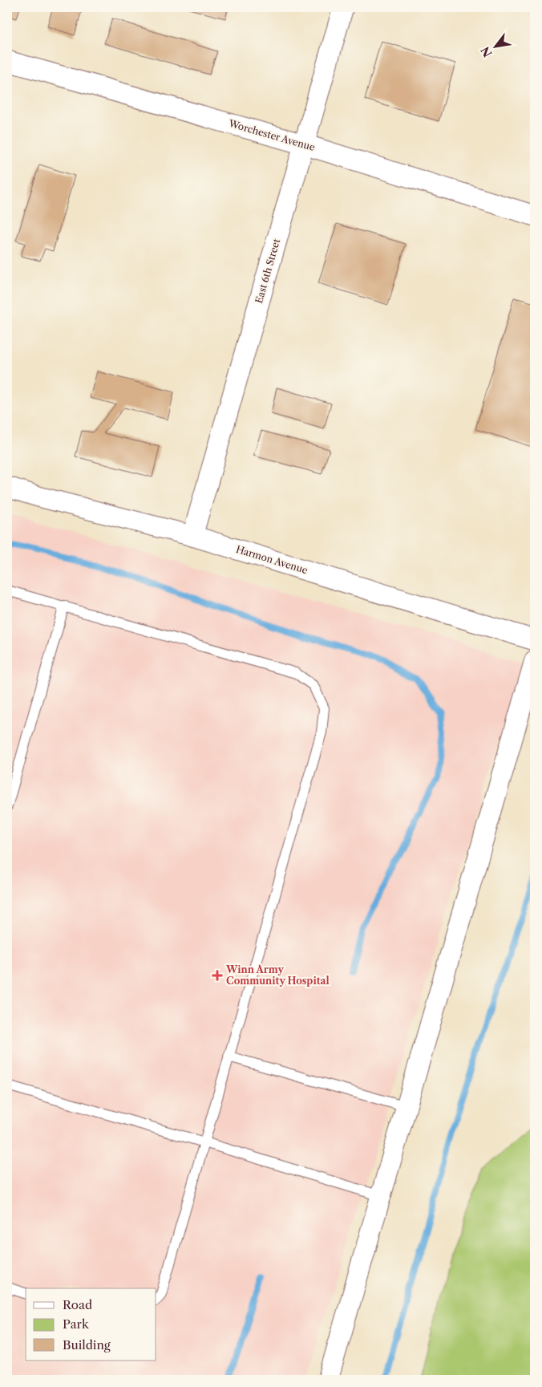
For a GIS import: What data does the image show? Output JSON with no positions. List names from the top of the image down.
{
  "streets": {
    "street": ["Worchester Avenue", "East 6th Street", "Harmon Avenue"]
  },
  "crossings": [
    ["Worchester Avenue", "East 6th Street"],
    ["East 6th Street", "Harmon Avenue"]
  ],
  "places": {
    "health": ["Winn Army Community Hospital"]
  },
  "legend": ["Road", "Park", "Building"],
  "north": "bottom left"
}
